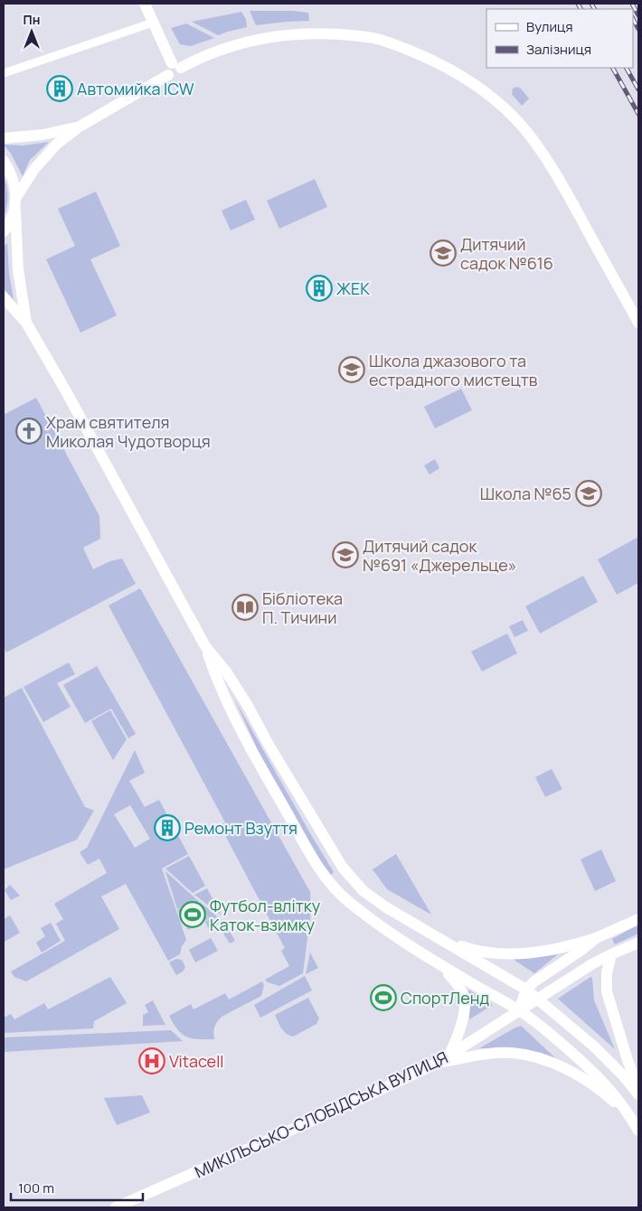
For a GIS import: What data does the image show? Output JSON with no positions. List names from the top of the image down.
{
  "streets": {
    "main road": ["МИКІЛЬСЬКО-СЛОБІДСЬКА ВУЛИЦЯ"]
  },
  "places": {
    "building": ["Автомийка ICW", "ЖЕК", "Ремонт Взуття"],
    "school or university": [
      "Дитячий садок №616",
      "Школа джазового та естрадного мистецтв",
      "Школа №65",
      "Дитячий садок №691 «Джерельце»"
    ],
    "church": ["Храм святителя Миколая Чудотворця"],
    "library": ["Бібліотека П. Тичини"],
    "sports": ["Футбол-влітку Каток-взимку", "СпортЛенд"],
    "hospital": ["Vitacell"]
  },
  "legend": ["Вулиця", "Залізниця"],
  "scale_bar": "100 m",
  "north": "top"
}
